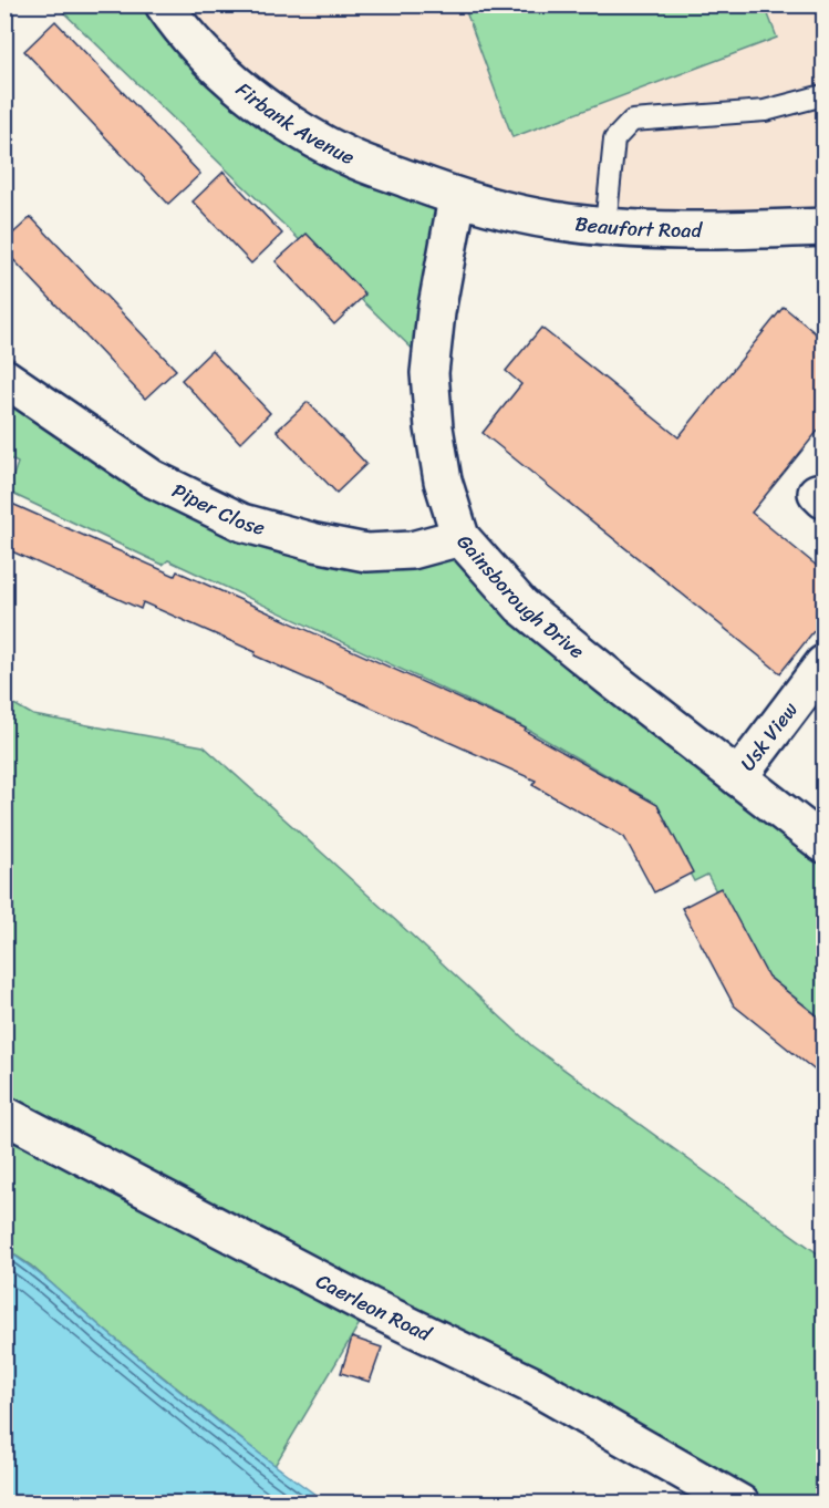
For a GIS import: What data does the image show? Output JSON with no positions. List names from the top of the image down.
{
  "streets": {
    "street": [
      "Firbank Avenue",
      "Beaufort Road",
      "Piper Close",
      "Gainsborough Drive",
      "Usk View",
      "Caerleon Road"
    ]
  },
  "crossings": [
    ["Firbank Avenue", "Beaufort Road"],
    ["Firbank Avenue", "Gainsborough Drive"],
    ["Beaufort Road", "Gainsborough Drive"],
    ["Piper Close", "Gainsborough Drive"],
    ["Gainsborough Drive", "Usk View"]
  ]
}
